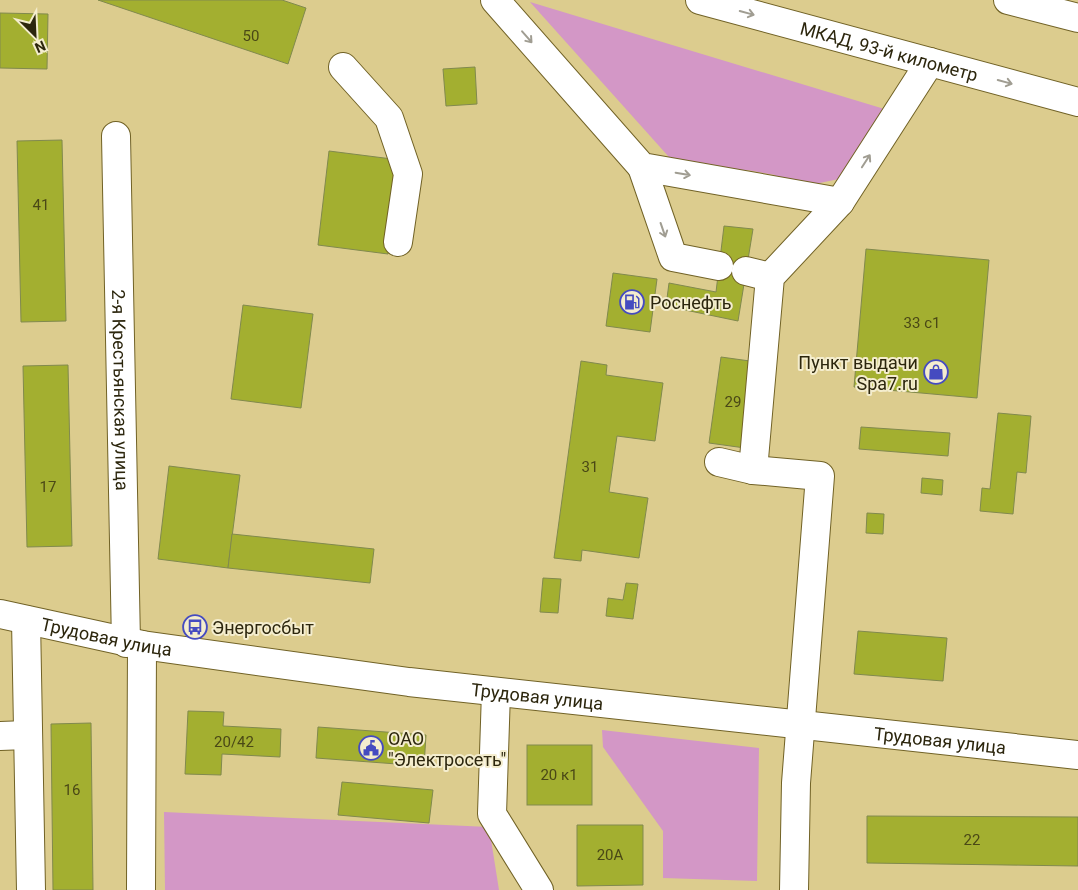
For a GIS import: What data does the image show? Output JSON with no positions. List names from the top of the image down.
{
  "streets": {
    "main road": ["МКАД, 93-й километр", "2-я Крестьянская улица", "Трудовая улица"]
  },
  "crossings": [
    ["2-я Крестьянская улица", "Трудовая улица"]
  ],
  "places": {
    "fuel station": ["Роснефть"],
    "shop": ["Пункт выдачи Spa7.ru"],
    "bus stop": ["Энергосбыт"],
    "public building": ["ОАО \"Электросеть\""]
  },
  "house_numbers": [
    "50",
    "41",
    "33 с1",
    "29",
    "31",
    "17",
    "20/42",
    "20 к1",
    "16",
    "22",
    "20А"
  ],
  "north": "bottom right"
}
